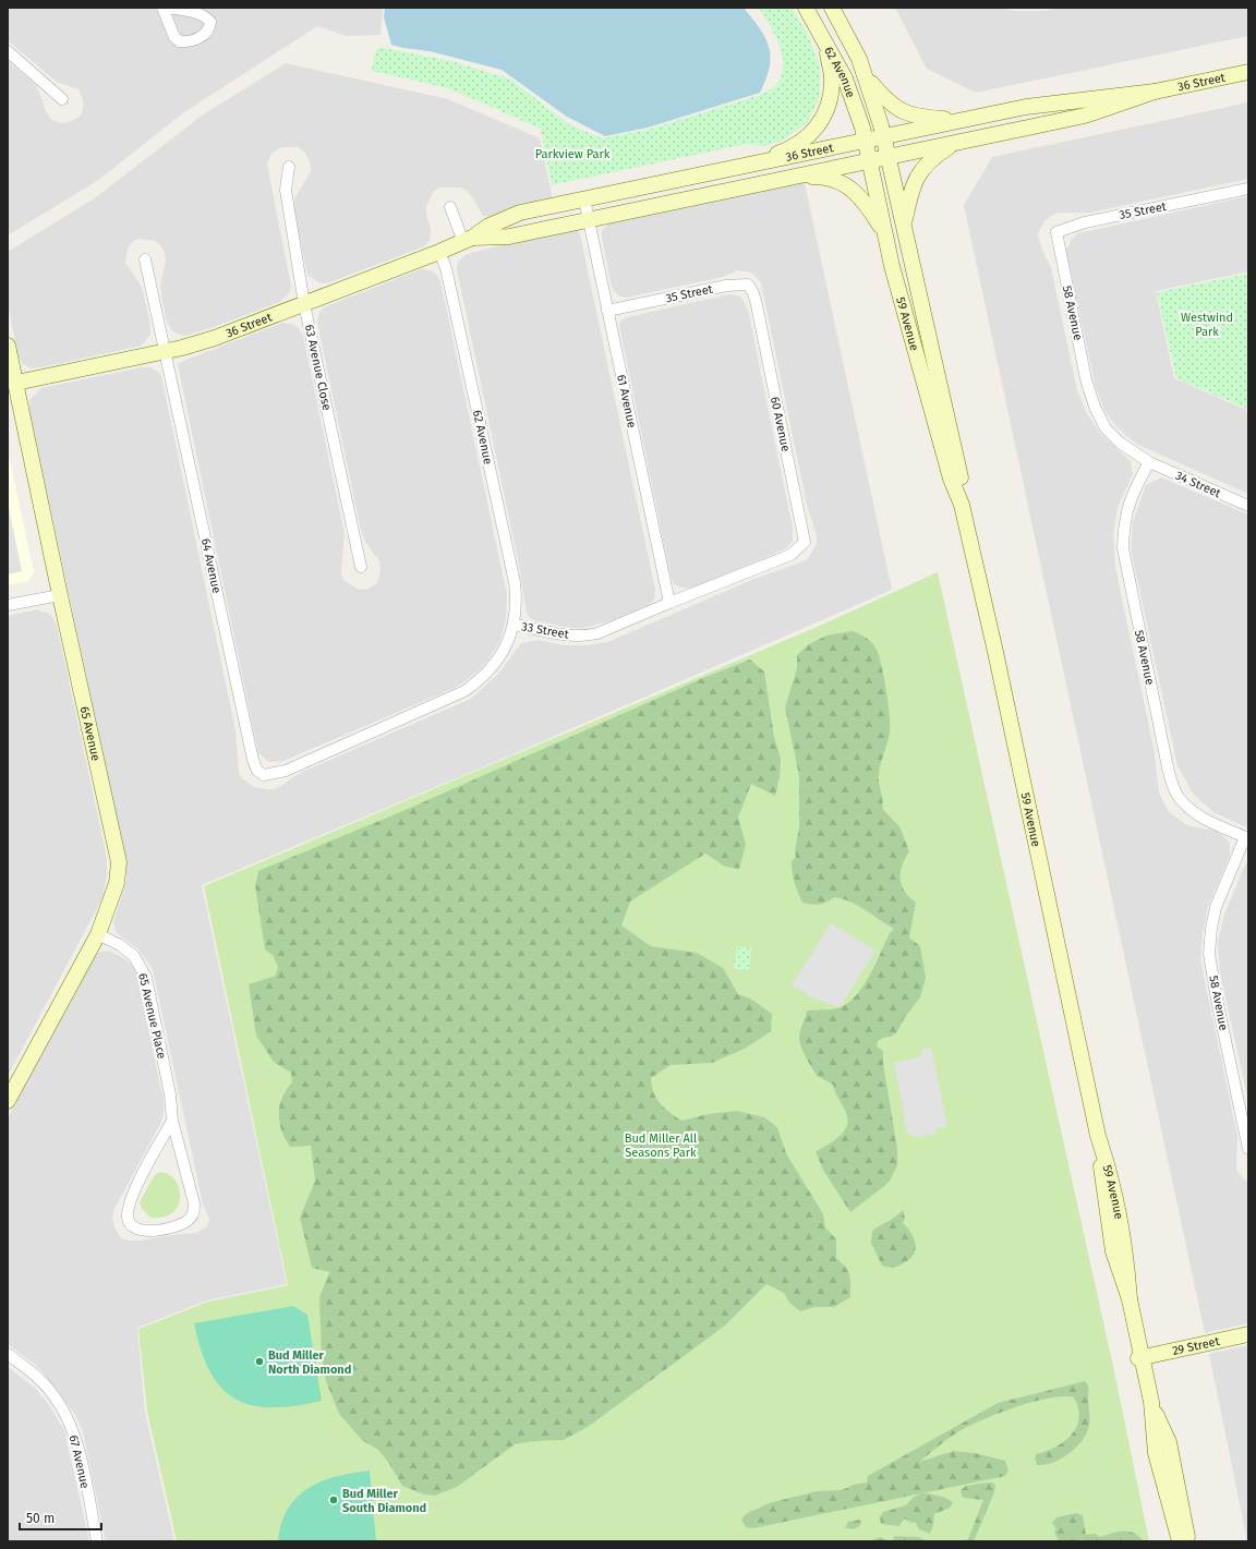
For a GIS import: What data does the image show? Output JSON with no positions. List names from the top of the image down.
{
  "streets": {
    "street": [
      "62 Avenue",
      "36 Street",
      "35 Street",
      "58 Avenue",
      "59 Avenue",
      "63 Avenue Close",
      "61 Avenue",
      "60 Avenue",
      "34 Street",
      "64 Avenue",
      "33 Street",
      "65 Avenue",
      "65 Avenue Place",
      "29 Street",
      "67 Avenue"
    ]
  },
  "crossings": [
    ["62 Avenue", "36 Street"],
    ["62 Avenue", "59 Avenue"],
    ["62 Avenue", "33 Street"],
    ["36 Street", "59 Avenue"],
    ["36 Street", "63 Avenue Close"],
    ["36 Street", "61 Avenue"],
    ["36 Street", "64 Avenue"],
    ["36 Street", "65 Avenue"],
    ["35 Street", "58 Avenue"],
    ["35 Street", "61 Avenue"],
    ["35 Street", "60 Avenue"],
    ["58 Avenue", "34 Street"],
    ["59 Avenue", "29 Street"],
    ["61 Avenue", "33 Street"],
    ["60 Avenue", "33 Street"],
    ["64 Avenue", "33 Street"],
    ["65 Avenue", "65 Avenue Place"]
  ],
  "parks": ["Parkview Park", "Westwind Park", "Bud Miller All Seasons Park"],
  "places": ["Bud Miller North Diamond", "Bud Miller South Diamond"],
  "scale_bar": "50 m"
}
